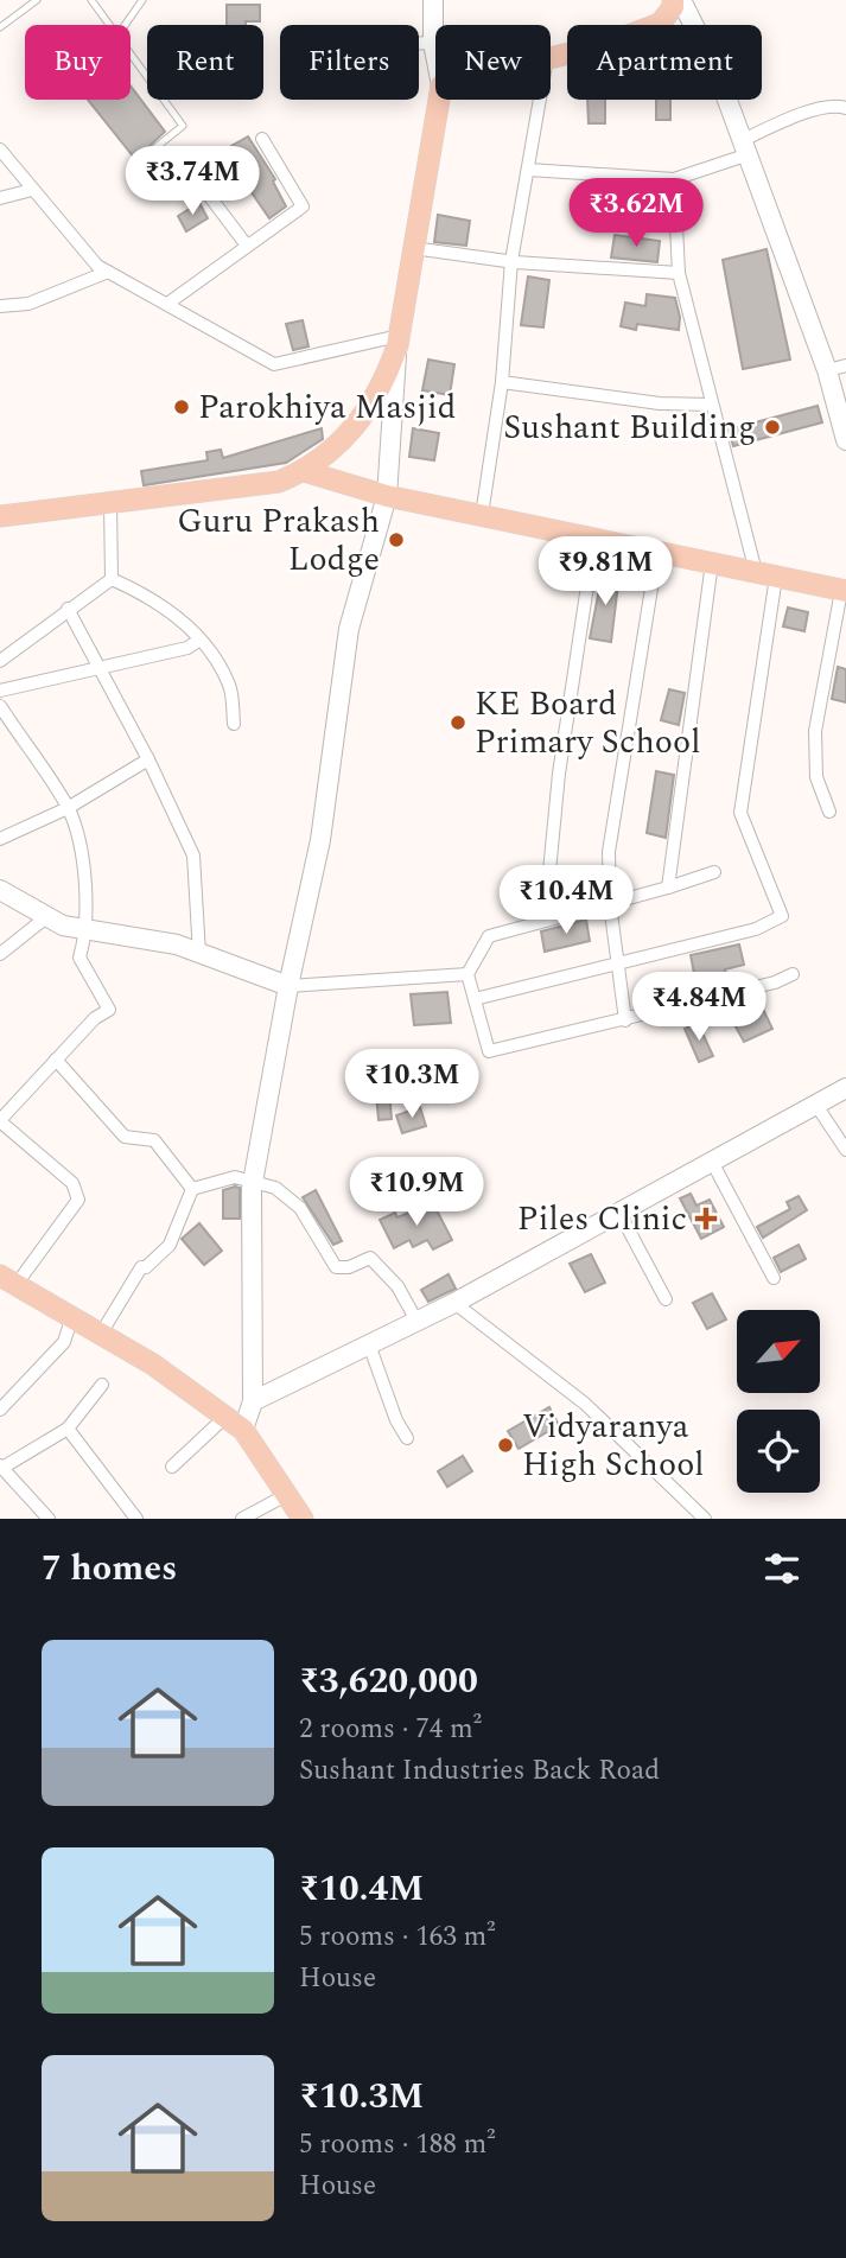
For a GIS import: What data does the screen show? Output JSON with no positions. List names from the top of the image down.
{
  "places": {
    "other": [
      "Parokhiya Masjid",
      "Sushant Building",
      "Guru Prakash Lodge",
      "KE Board Primary School",
      "Vidyaranya High School"
    ],
    "health": ["Piles Clinic"]
  },
  "north": "top right",
  "page": {
    "chip": [
      "Buy",
      "Rent",
      "Filters",
      "New",
      "Apartment"
    ],
    "price": [
      "₹3.74M",
      "₹3.62M",
      "₹9.81M",
      "₹10.4M",
      "₹4.84M",
      "₹10.3M",
      "₹10.9M"
    ],
    "heading": "7 homes",
    "list": [
      {
        "name": "₹3,620,000",
        "note": "2 rooms · 74 m² · Sushant Industries Back Road"
      },
      {
        "name": "₹10.4M",
        "note": "5 rooms · 163 m² · House"
      },
      {
        "name": "₹10.3M",
        "note": "5 rooms · 188 m² · House"
      }
    ]
  }
}
